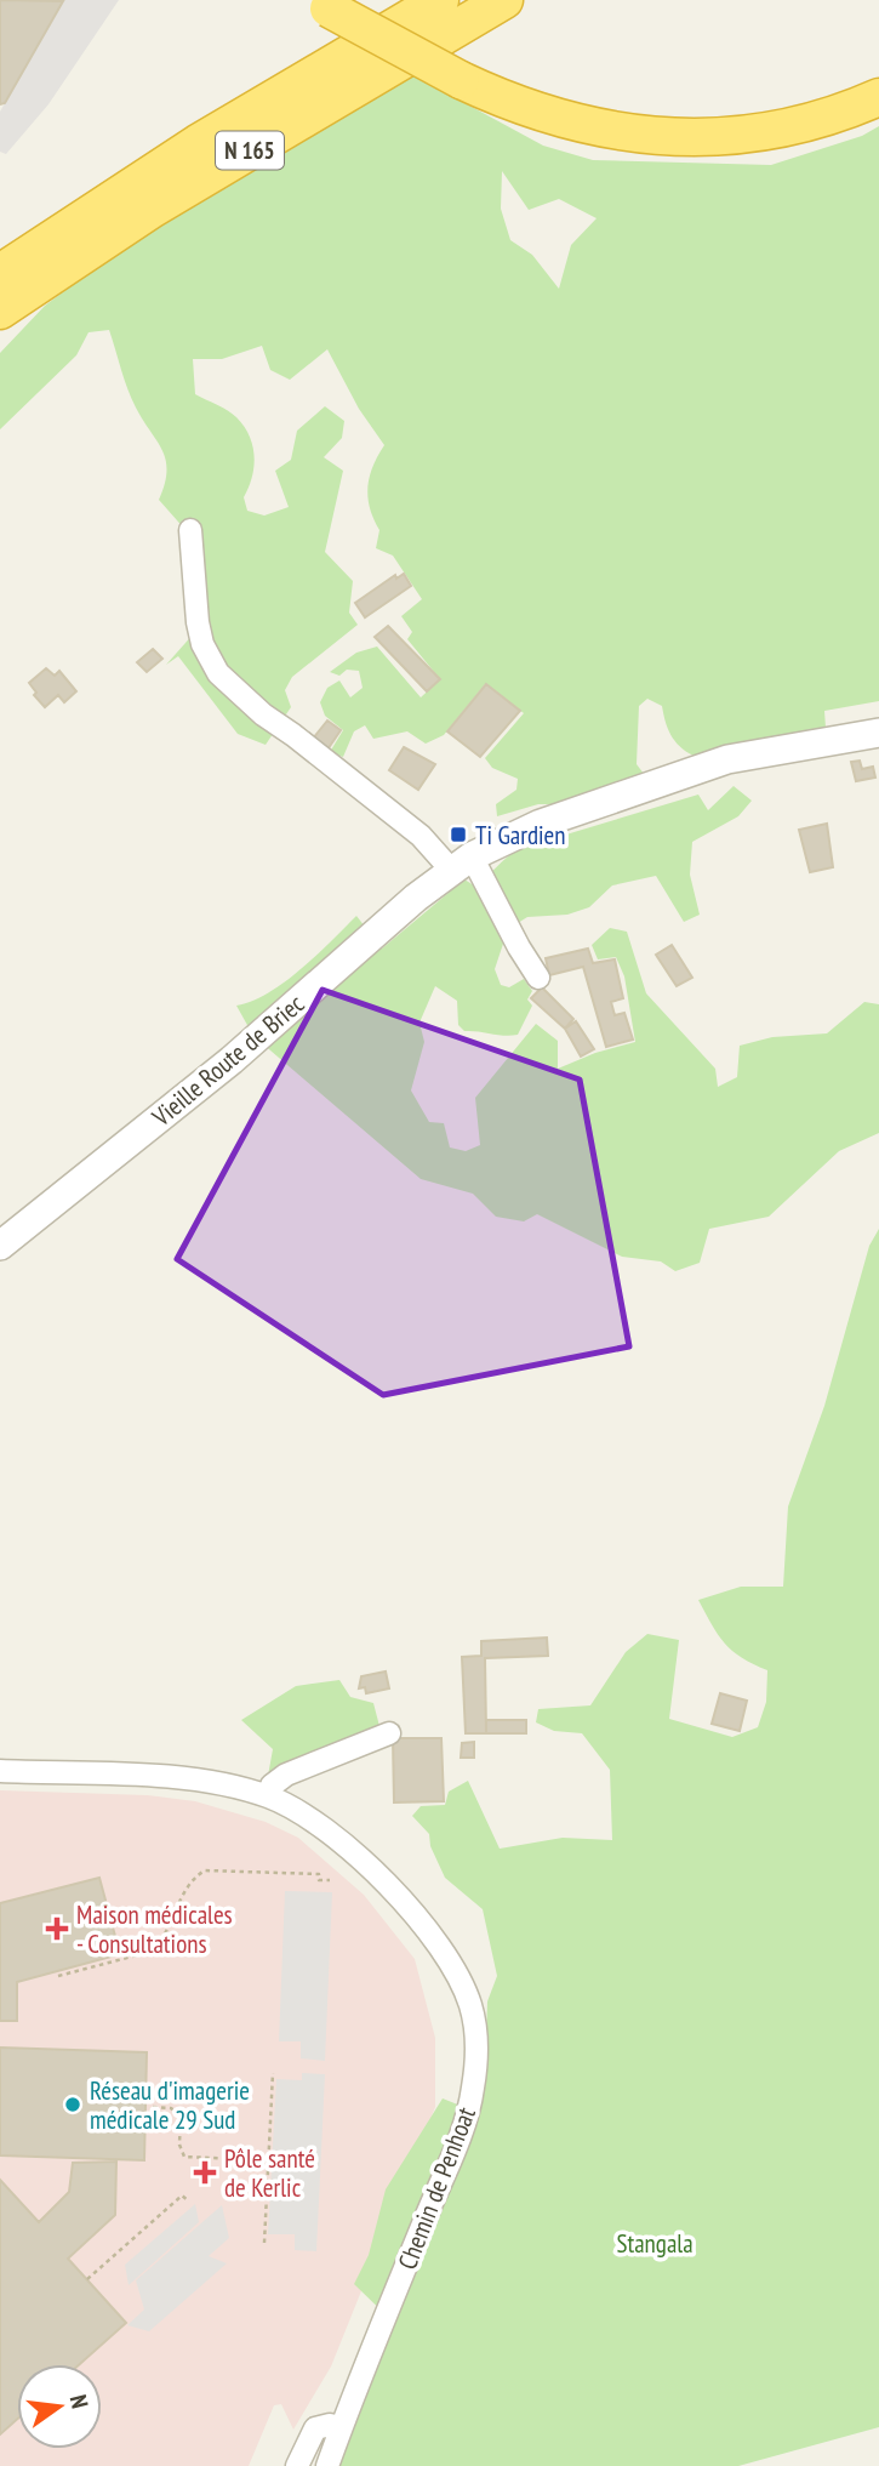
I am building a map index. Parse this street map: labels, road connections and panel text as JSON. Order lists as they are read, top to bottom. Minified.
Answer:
{"streets":{"highway":["N 165"],"street":["Vieille Route de Briec","Chemin de Penhoat"]},"parks":["Stangala"],"places":{"transit":["Ti Gardien"],"health":["Maison médicales - Consultations","Pôle santé de Kerlic"],"other":["Réseau d'imagerie médicale 29 Sud"]},"north":"right"}
